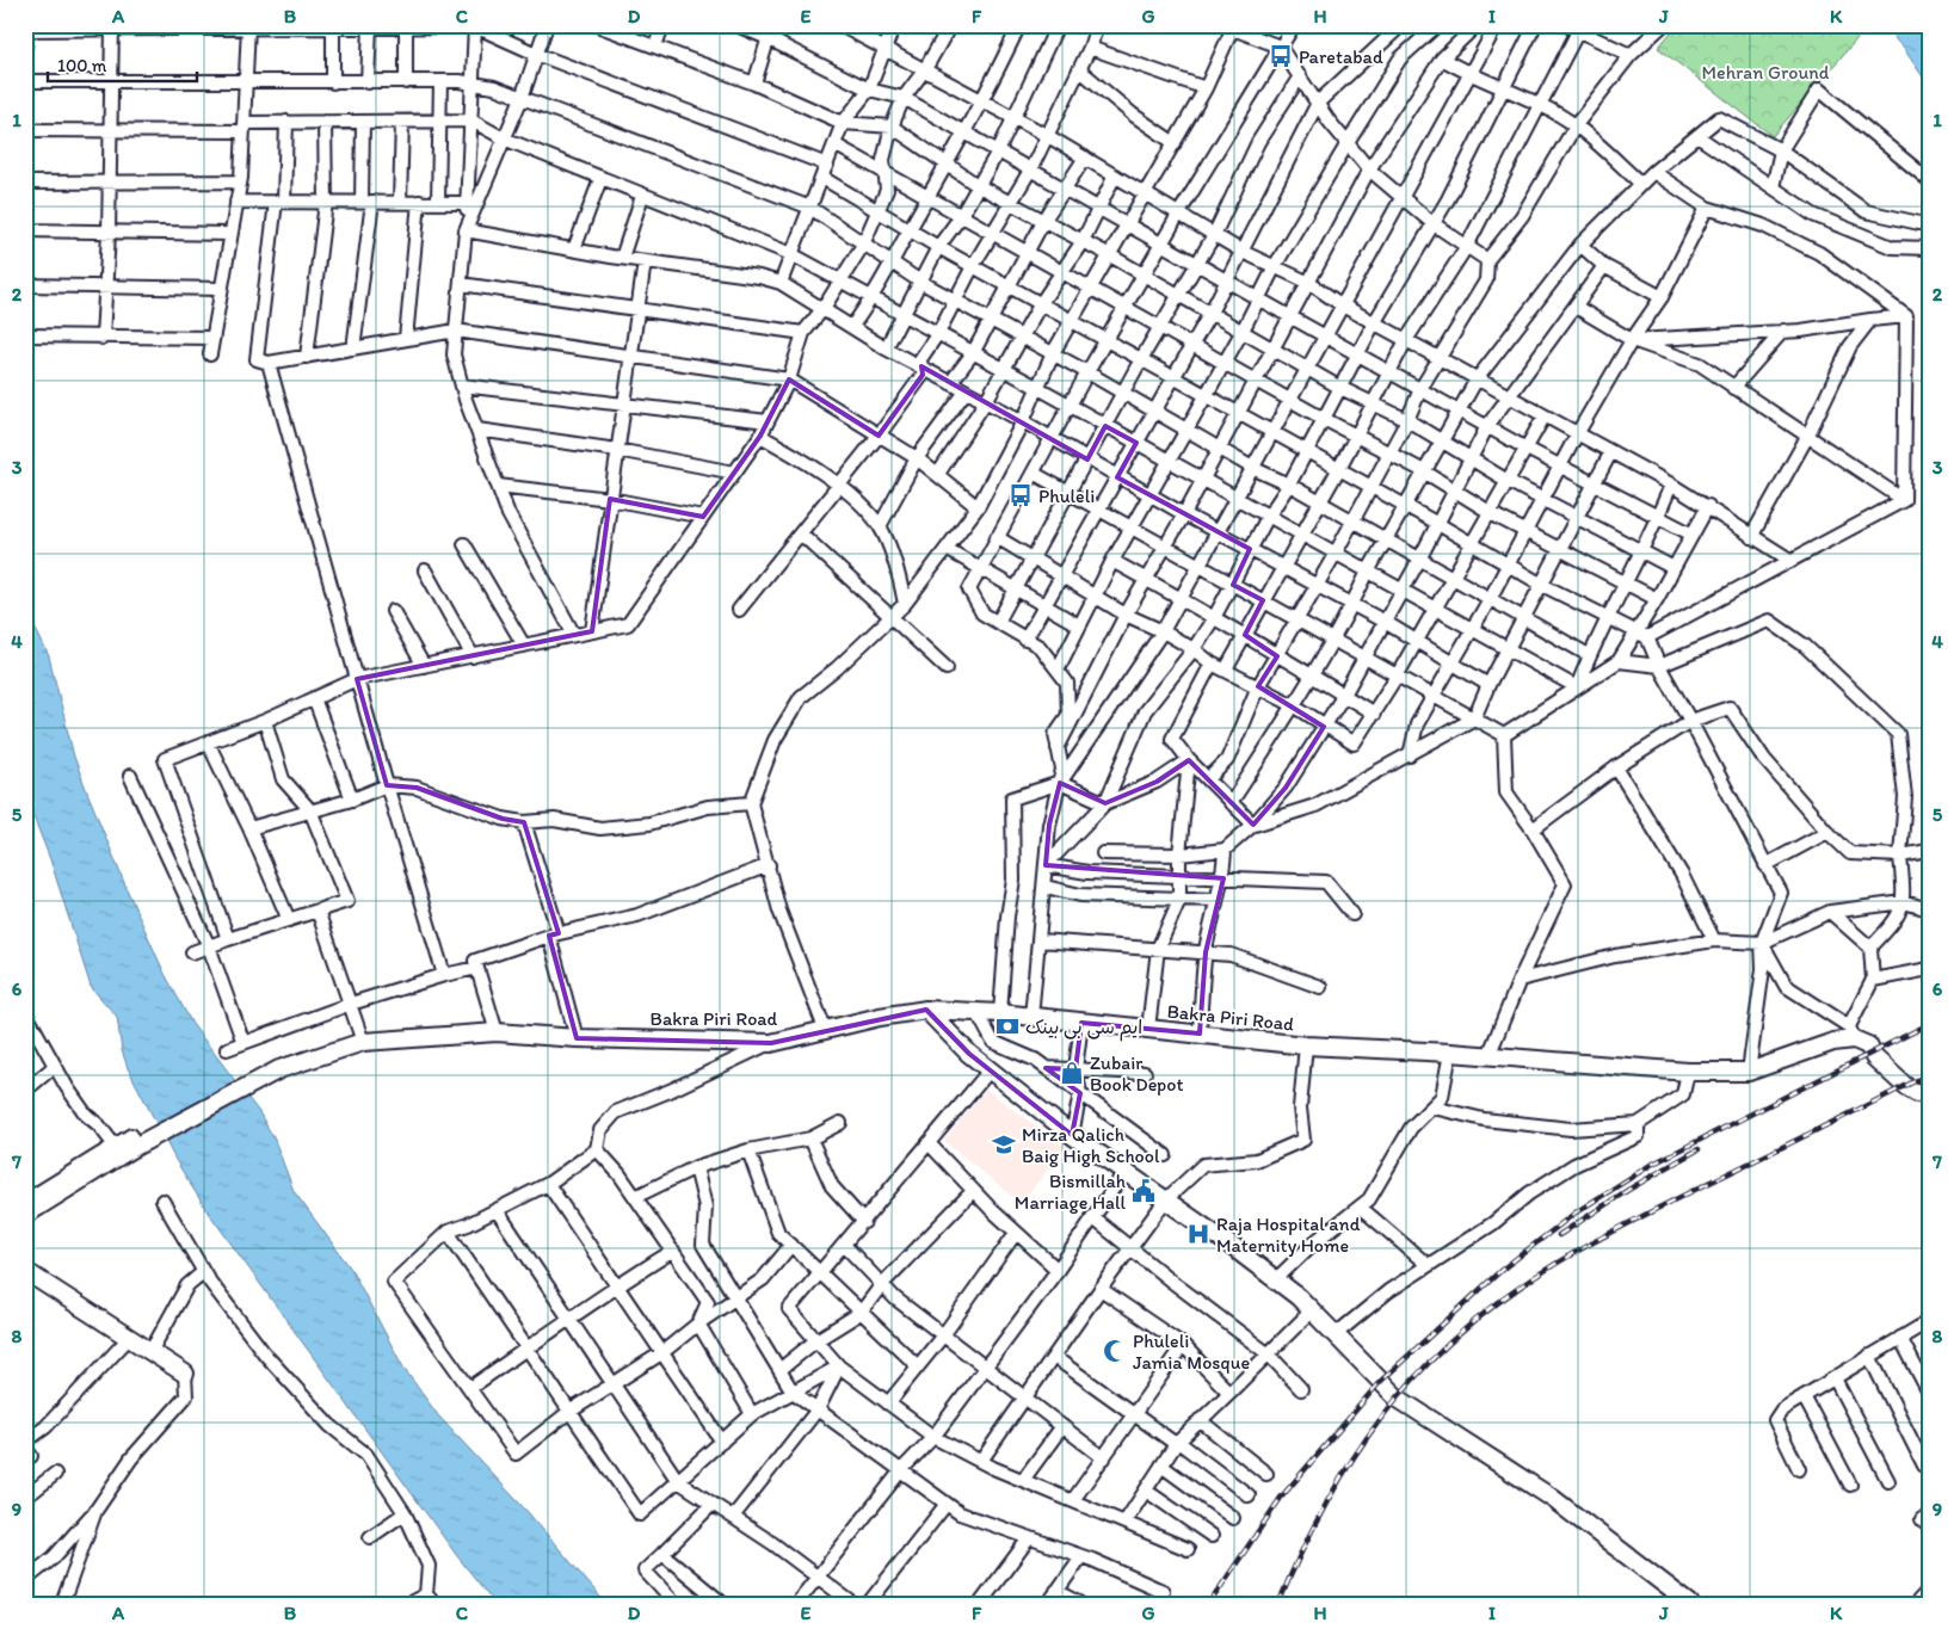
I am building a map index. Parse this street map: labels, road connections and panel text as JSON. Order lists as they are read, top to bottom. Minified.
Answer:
{"streets":{"street":["Bakra Piri Road"]},"parks":["Mehran Ground"],"places":{"bus stop":["Paretabad","Phuleli"],"bank":["ایم سی بی بینک"],"shop":["Zubair Book Depot"],"school or university":["Mirza Qalich Baig High School"],"public building":["Bismillah Marriage Hall"],"hospital":["Raja Hospital and Maternity Home"],"mosque":["Phuleli Jamia Mosque"]},"scale_bar":"100 m","grid":{"columns":["A","B","C","D","E","F","G","H","I","J","K"],"rows":["1","2","3","4","5","6","7","8","9"]}}
